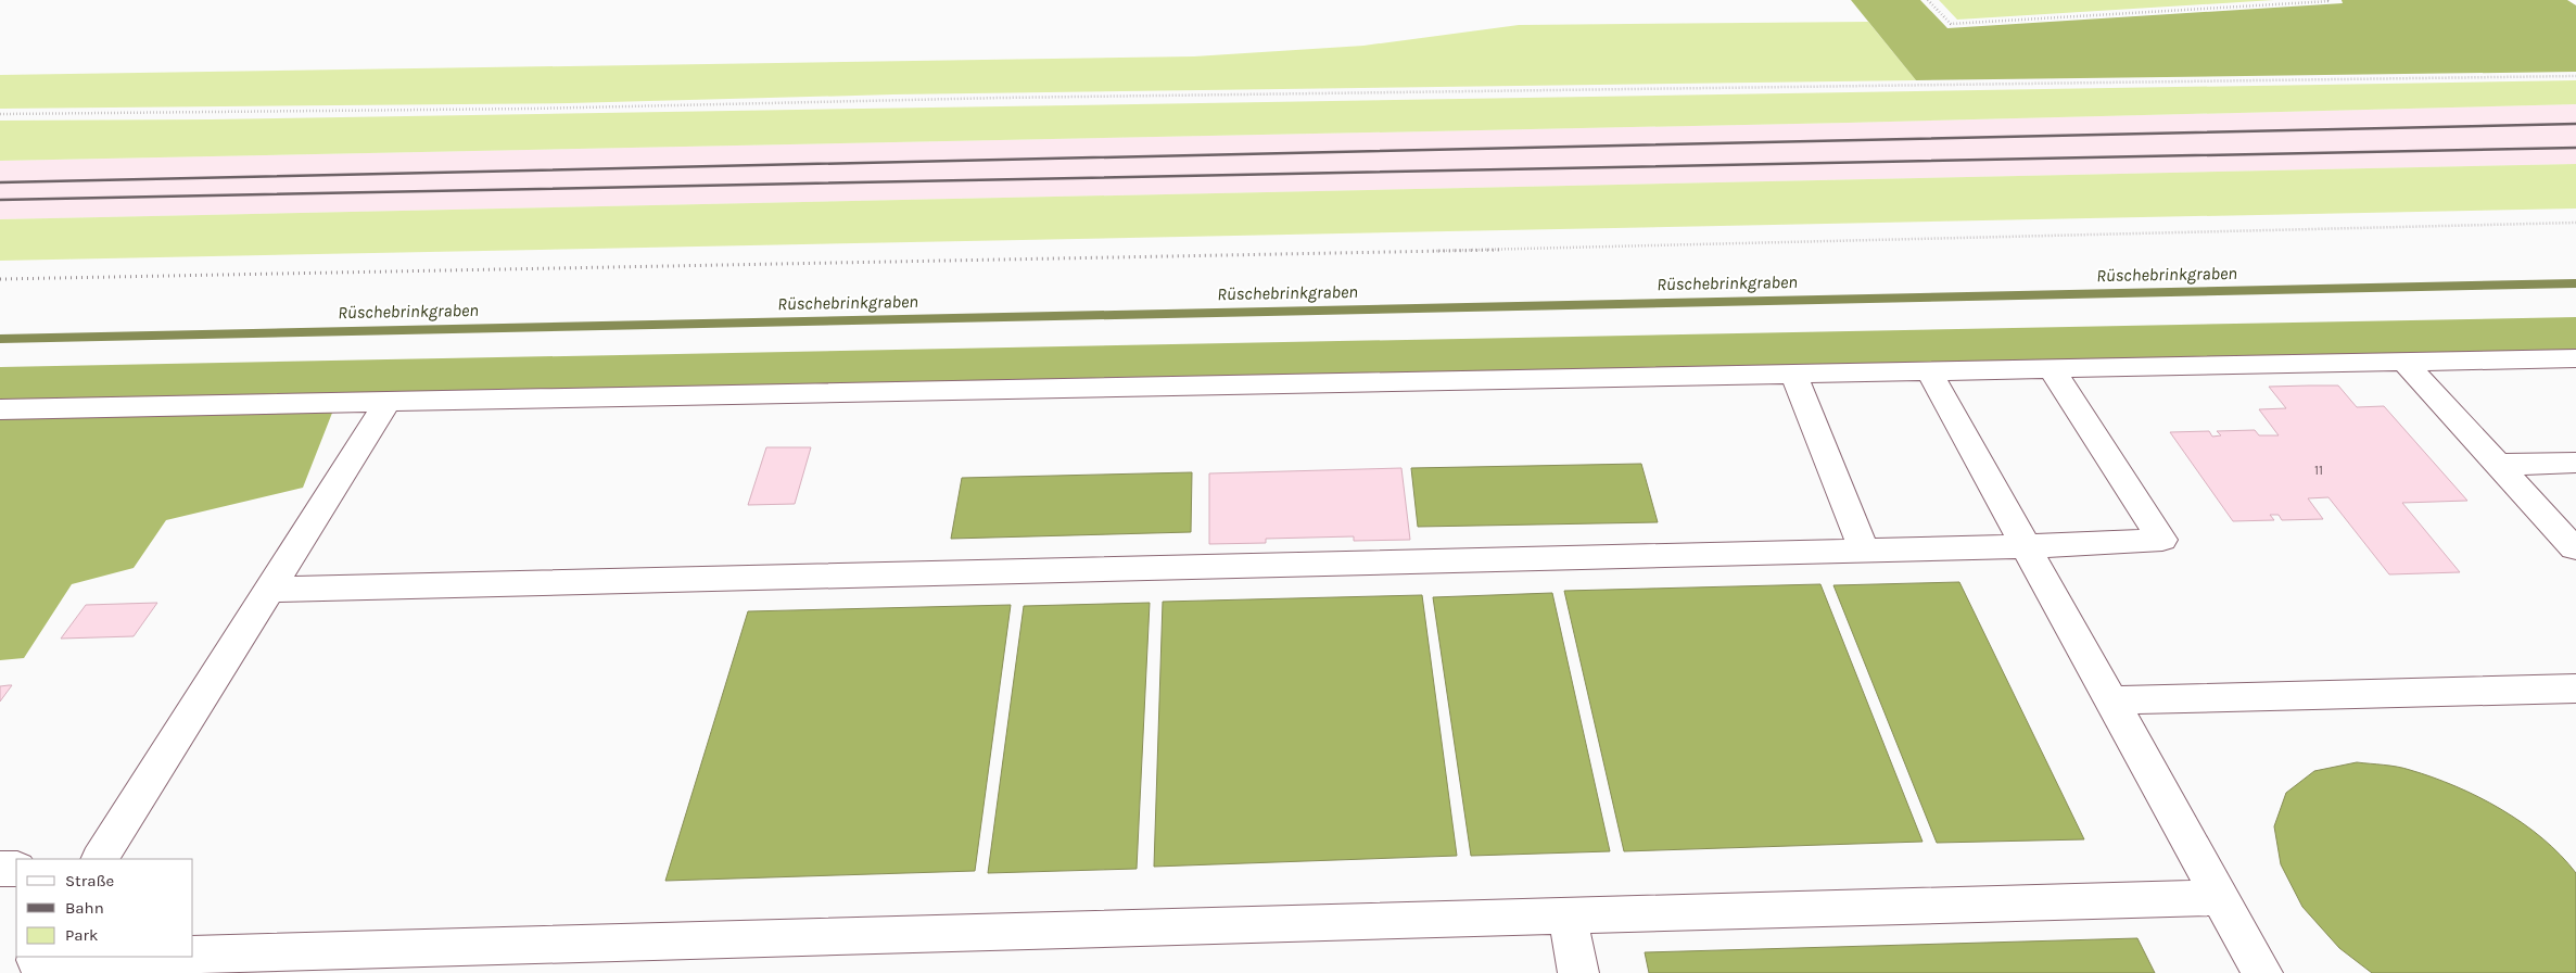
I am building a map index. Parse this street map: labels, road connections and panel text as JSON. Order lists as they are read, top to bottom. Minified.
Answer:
{"water":["Rüschebrinkgraben"],"house_numbers":["11"],"legend":["Straße","Bahn","Park"]}
